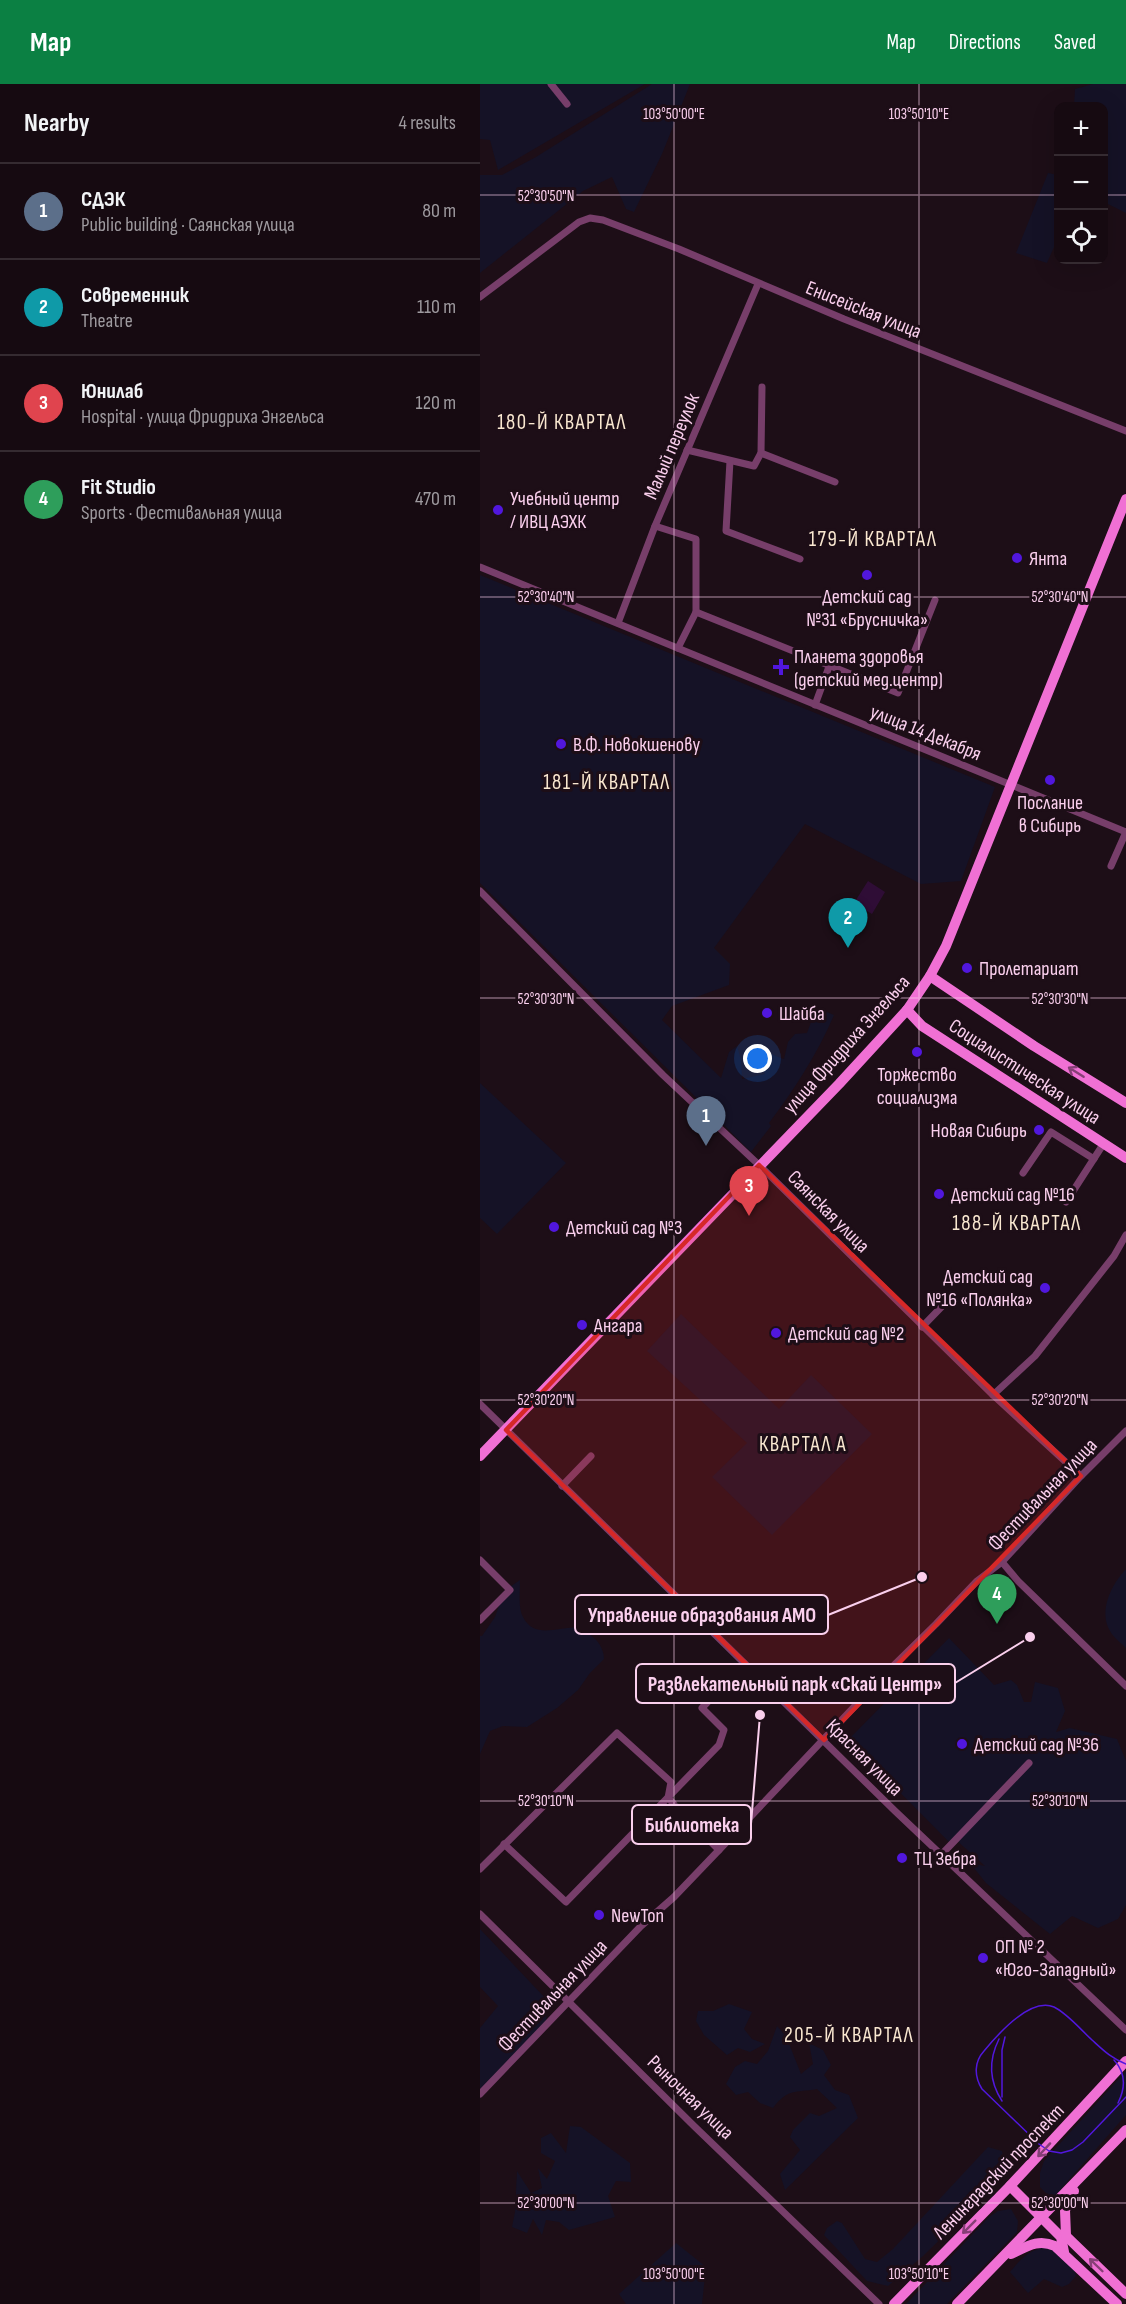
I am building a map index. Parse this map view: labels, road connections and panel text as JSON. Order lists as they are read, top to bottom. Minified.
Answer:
{"streets":{"street":["Енисейская улица","Малый переулок","улица 14 Декабря","улица Фридриха Энгельса","Социалистическая улица","Саянская улица","Фестивальная улица","Красная улица","Рыночная улица","Ленинградский проспект"]},"crossings":[["Енисейская улица","Малый переулок"],["Малый переулок","улица 14 Декабря"],["улица 14 Декабря","улица Фридриха Энгельса"],["улица Фридриха Энгельса","Социалистическая улица"],["улица Фридриха Энгельса","Саянская улица"],["улица Фридриха Энгельса","Красная улица"],["Саянская улица","Фестивальная улица"],["Фестивальная улица","Красная улица"],["Фестивальная улица","Рыночная улица"]],"districts":["180-Й КВАРТАЛ","179-Й КВАРТАЛ","181-Й КВАРТАЛ","188-Й КВАРТАЛ","КВАРТАЛ А","205-Й КВАРТАЛ"],"places":{"other":["Учебный центр / ИВЦ АЭХК","Янта","Детский сад №31 «Брусничка»","В.Ф. Новокшенову","Послание в Сибирь","Пролетариат","Шайба","Торжество социализма","Новая Сибирь","Детский сад №16","Детский сад №3","Детский сад №16 «Полянка»","Ангара","Детский сад №2","Управление образования АМО","Развлекательный парк «Скай Центр»","Библиотека","Детский сад №36","ТЦ Зебра","NewTon","ОП № 2 «Юго-Западный»"],"health":["Планета здоровья (детский мед.центр)"]},"page":{"header":"Map","nav":["Map","Directions","Saved"],"heading":["Nearby","4 results"],"map_buttons":["+","−"],"list":[{"mark":"1","name":"СДЭК","note":"Public building · Саянская улица","value":"80 m"},{"mark":"2","name":"Современник","note":"Theatre","value":"110 m"},{"mark":"3","name":"Юнилаб","note":"Hospital · улица Фридриха Энгельса","value":"120 m"},{"mark":"4","name":"Fit Studio","note":"Sports · Фестивальная улица","value":"470 m"}],"pins":["2","1","3","4"]},"coordinates":["103°50'00\"E","103°50'10\"E","52°30'50\"N","52°30'40\"N","52°30'30\"N","52°30'20\"N","52°30'10\"N","52°30'00\"N"]}
